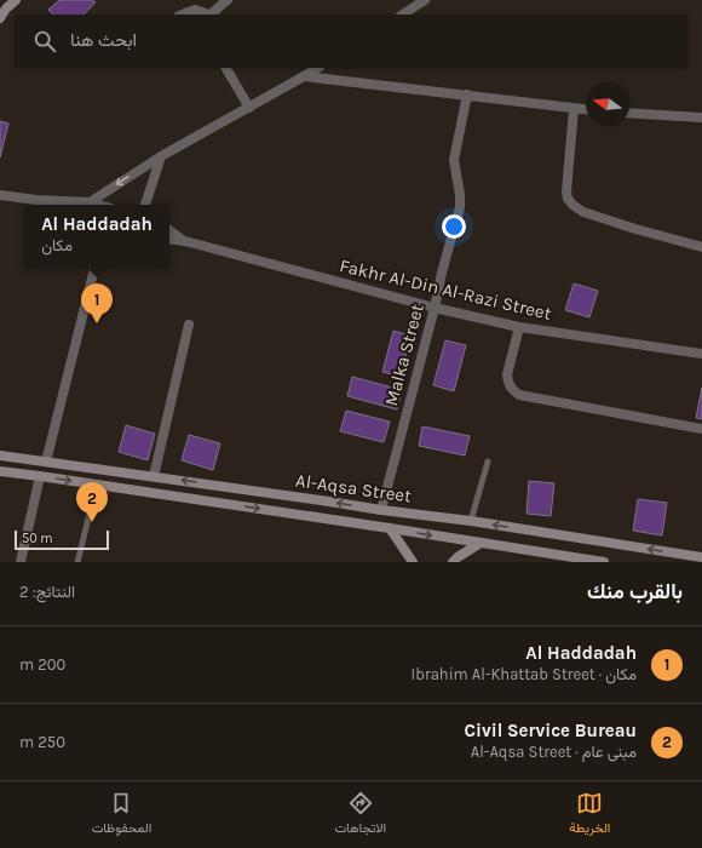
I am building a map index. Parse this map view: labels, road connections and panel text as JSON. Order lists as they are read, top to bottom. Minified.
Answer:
{"streets":{"main road":["Al-Aqsa Street"],"street":["Fakhr Al-Din Al-Razi Street","Malka Street"]},"crossings":[["Fakhr Al-Din Al-Razi Street","Malka Street"],["Malka Street","Al-Aqsa Street"]],"scale_bar":"50 m","north":"left","page":{"search":"ابحث هنا","popup":["Al Haddadah","مكان"],"pins":["1","2"],"scale":"50 m","heading":["بالقرب منك","النتائج: 2"],"list":[{"mark":"1","name":"Al Haddadah","note":"مكان · Ibrahim Al-Khattab Street","value":"200 m"},{"mark":"2","name":"Civil Service Bureau","note":"مبنى عام · Al-Aqsa Street","value":"250 m"}],"nav":["الخريطة","الاتجاهات","المحفوظات"]}}
